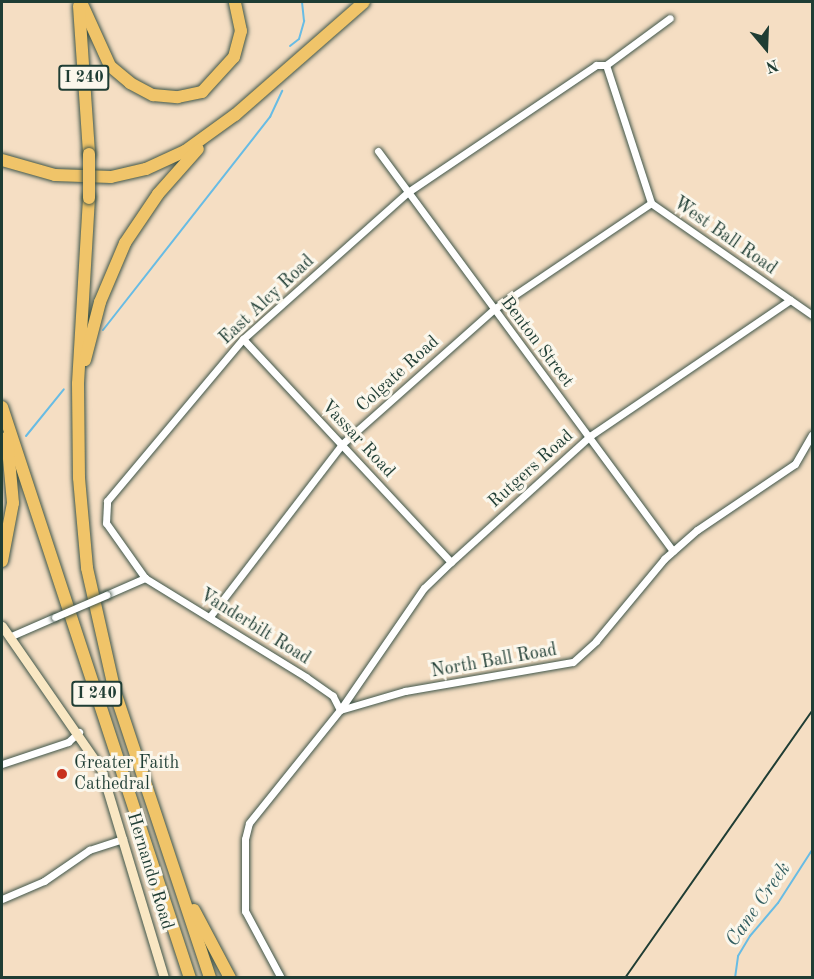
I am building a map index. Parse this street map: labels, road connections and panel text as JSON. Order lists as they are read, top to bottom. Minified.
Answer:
{"streets":{"highway":["I 240"],"main road":["Hernando Road"],"street":["West Ball Road","East Alcy Road","Benton Street","Colgate Road","Vassar Road","Rutgers Road","Vanderbilt Road","North Ball Road"]},"crossings":[["West Ball Road","East Alcy Road"],["West Ball Road","Colgate Road"],["West Ball Road","Rutgers Road"],["East Alcy Road","Benton Street"],["East Alcy Road","Vassar Road"],["East Alcy Road","Vanderbilt Road"],["Benton Street","Colgate Road"],["Benton Street","Rutgers Road"],["Benton Street","North Ball Road"],["Colgate Road","Vassar Road"],["Colgate Road","Vanderbilt Road"],["Vassar Road","Rutgers Road"],["Rutgers Road","Vanderbilt Road"],["Rutgers Road","North Ball Road"],["Vanderbilt Road","North Ball Road"]],"water":["Cane Creek"],"places":["Greater Faith Cathedral"],"north":"bottom"}
